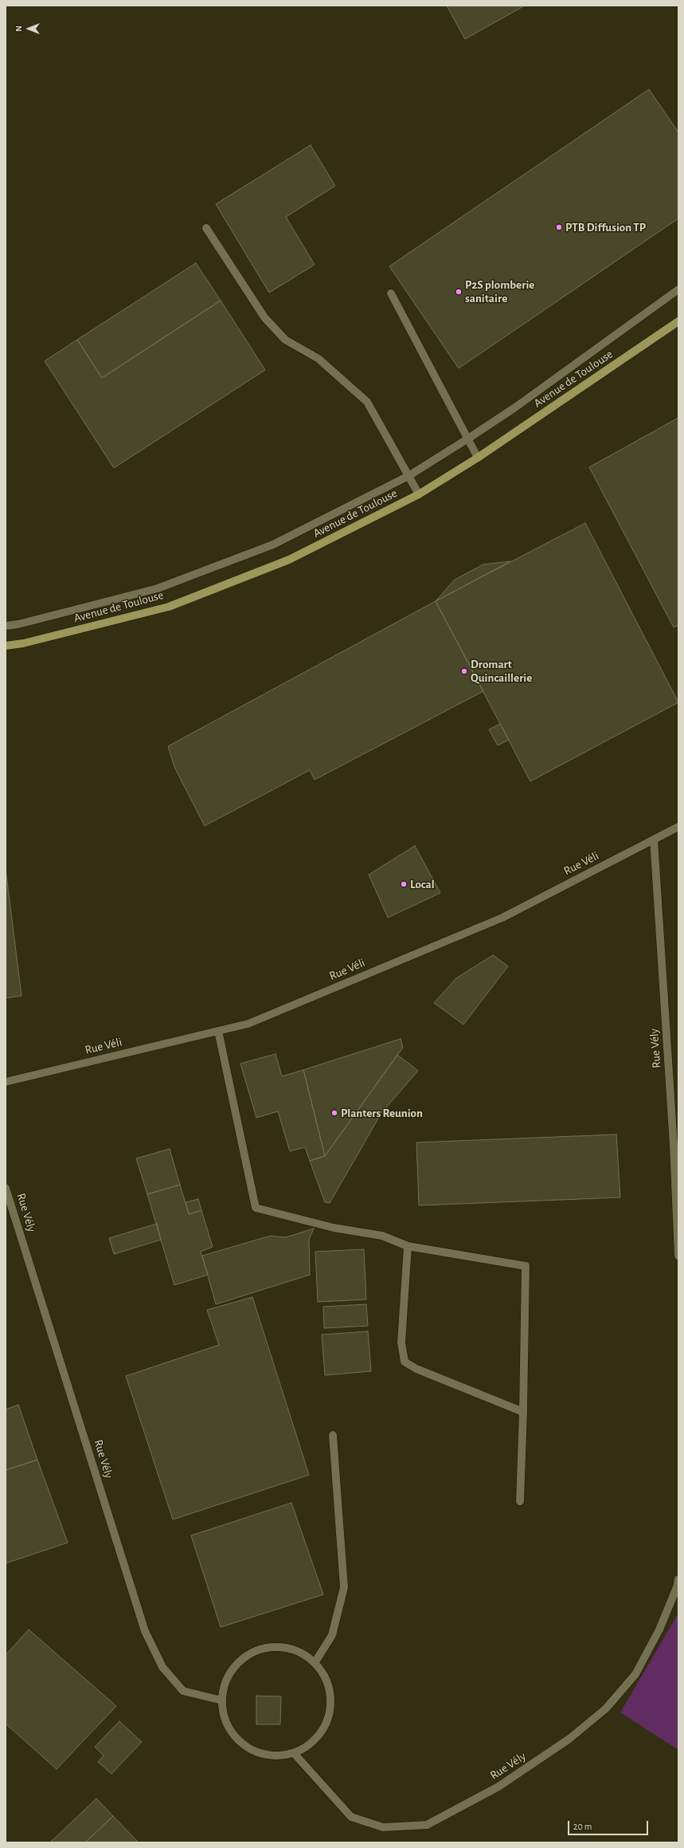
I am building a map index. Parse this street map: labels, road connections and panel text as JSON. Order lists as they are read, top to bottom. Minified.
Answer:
{"streets":{"main road":["Avenue de Toulouse"],"street":["Rue Véli","Rue Vély"]},"crossings":[["Rue Véli","Rue Vély"]],"places":["PTB Diffusion TP","P2S plomberie sanitaire","Dromart Quincaillerie","Local","Planters Reunion"],"scale_bar":"20 m","north":"left"}
